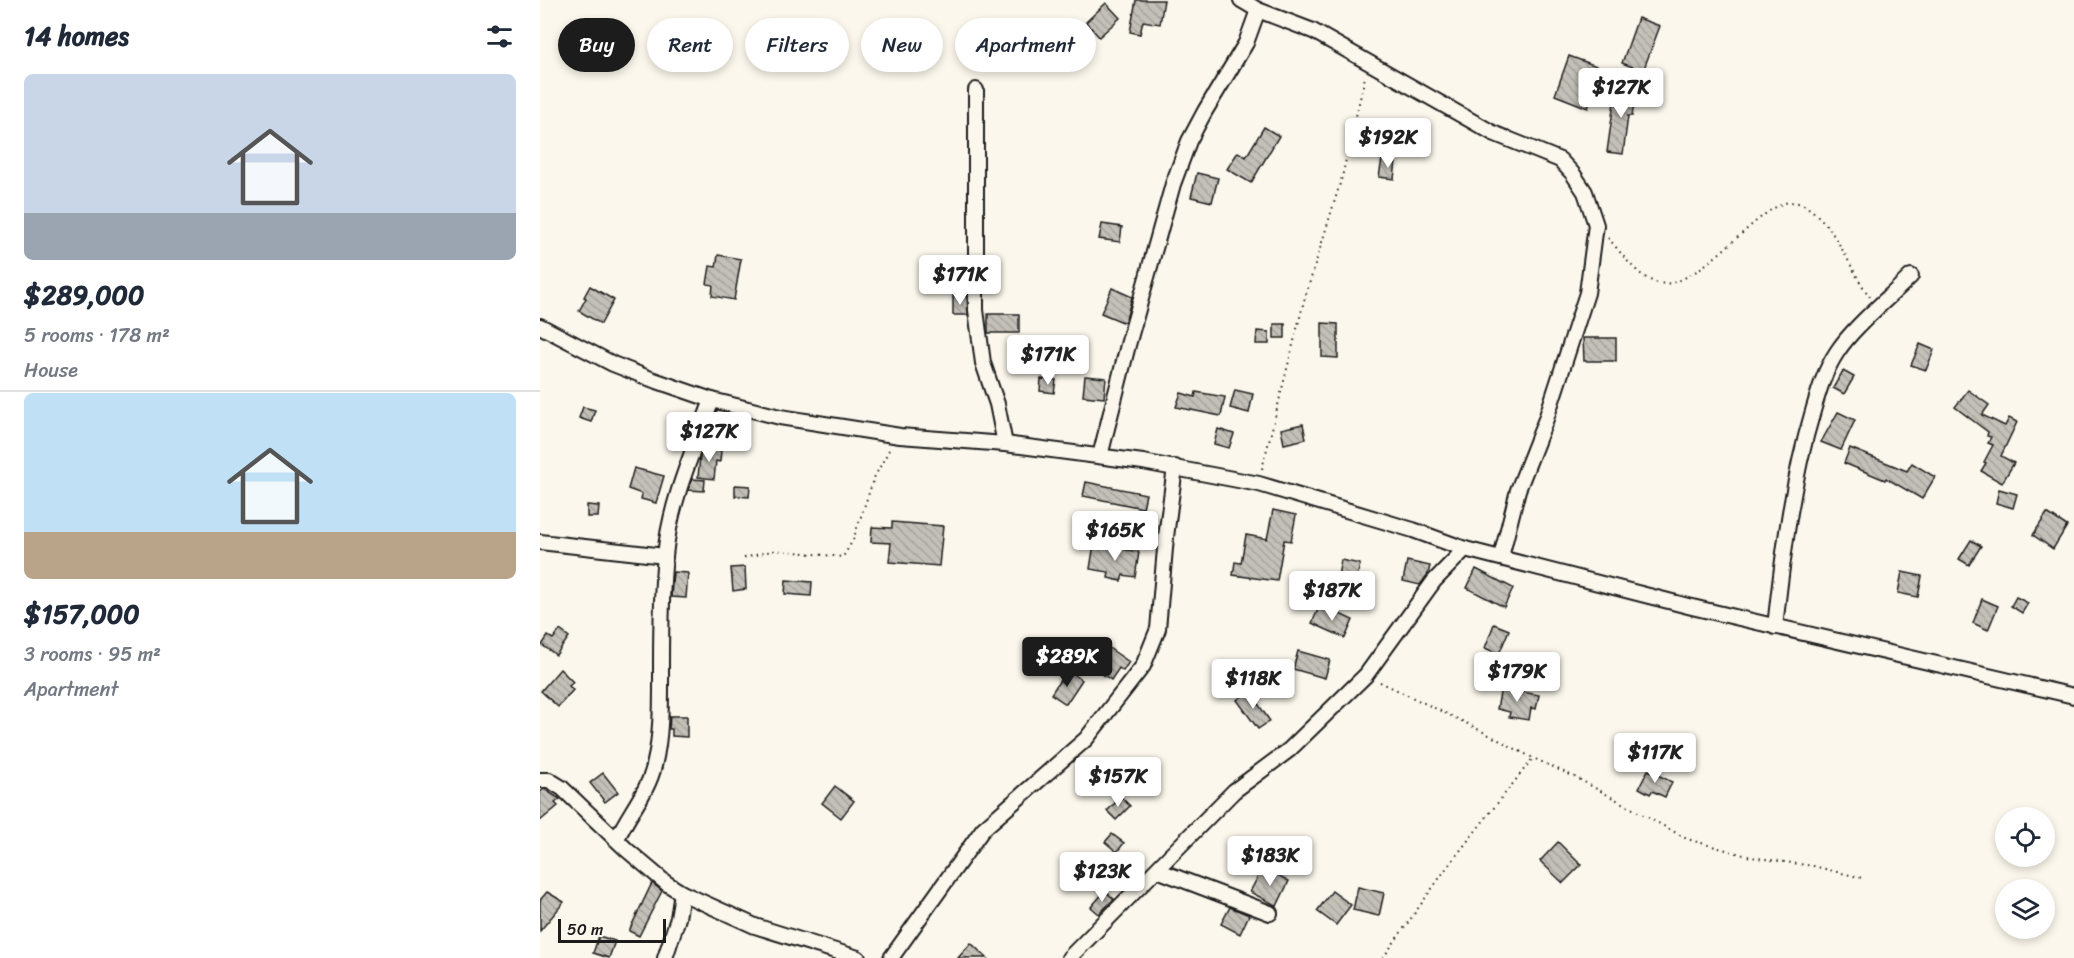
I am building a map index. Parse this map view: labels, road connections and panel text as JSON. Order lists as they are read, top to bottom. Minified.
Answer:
{"scale_bar":"50 m","page":{"heading":"14 homes","chip":["Buy","Rent","Filters","New","Apartment"],"price":["$127K","$192K","$171K","$171K","$127K","$165K","$187K","$289K","$179K","$118K","$117K","$157K","$183K","$123K"],"list":[{"name":"$289,000","note":"5 rooms · 178 m² · House"},{"name":"$157,000","note":"3 rooms · 95 m² · Apartment"}],"scale":"50 m"}}
